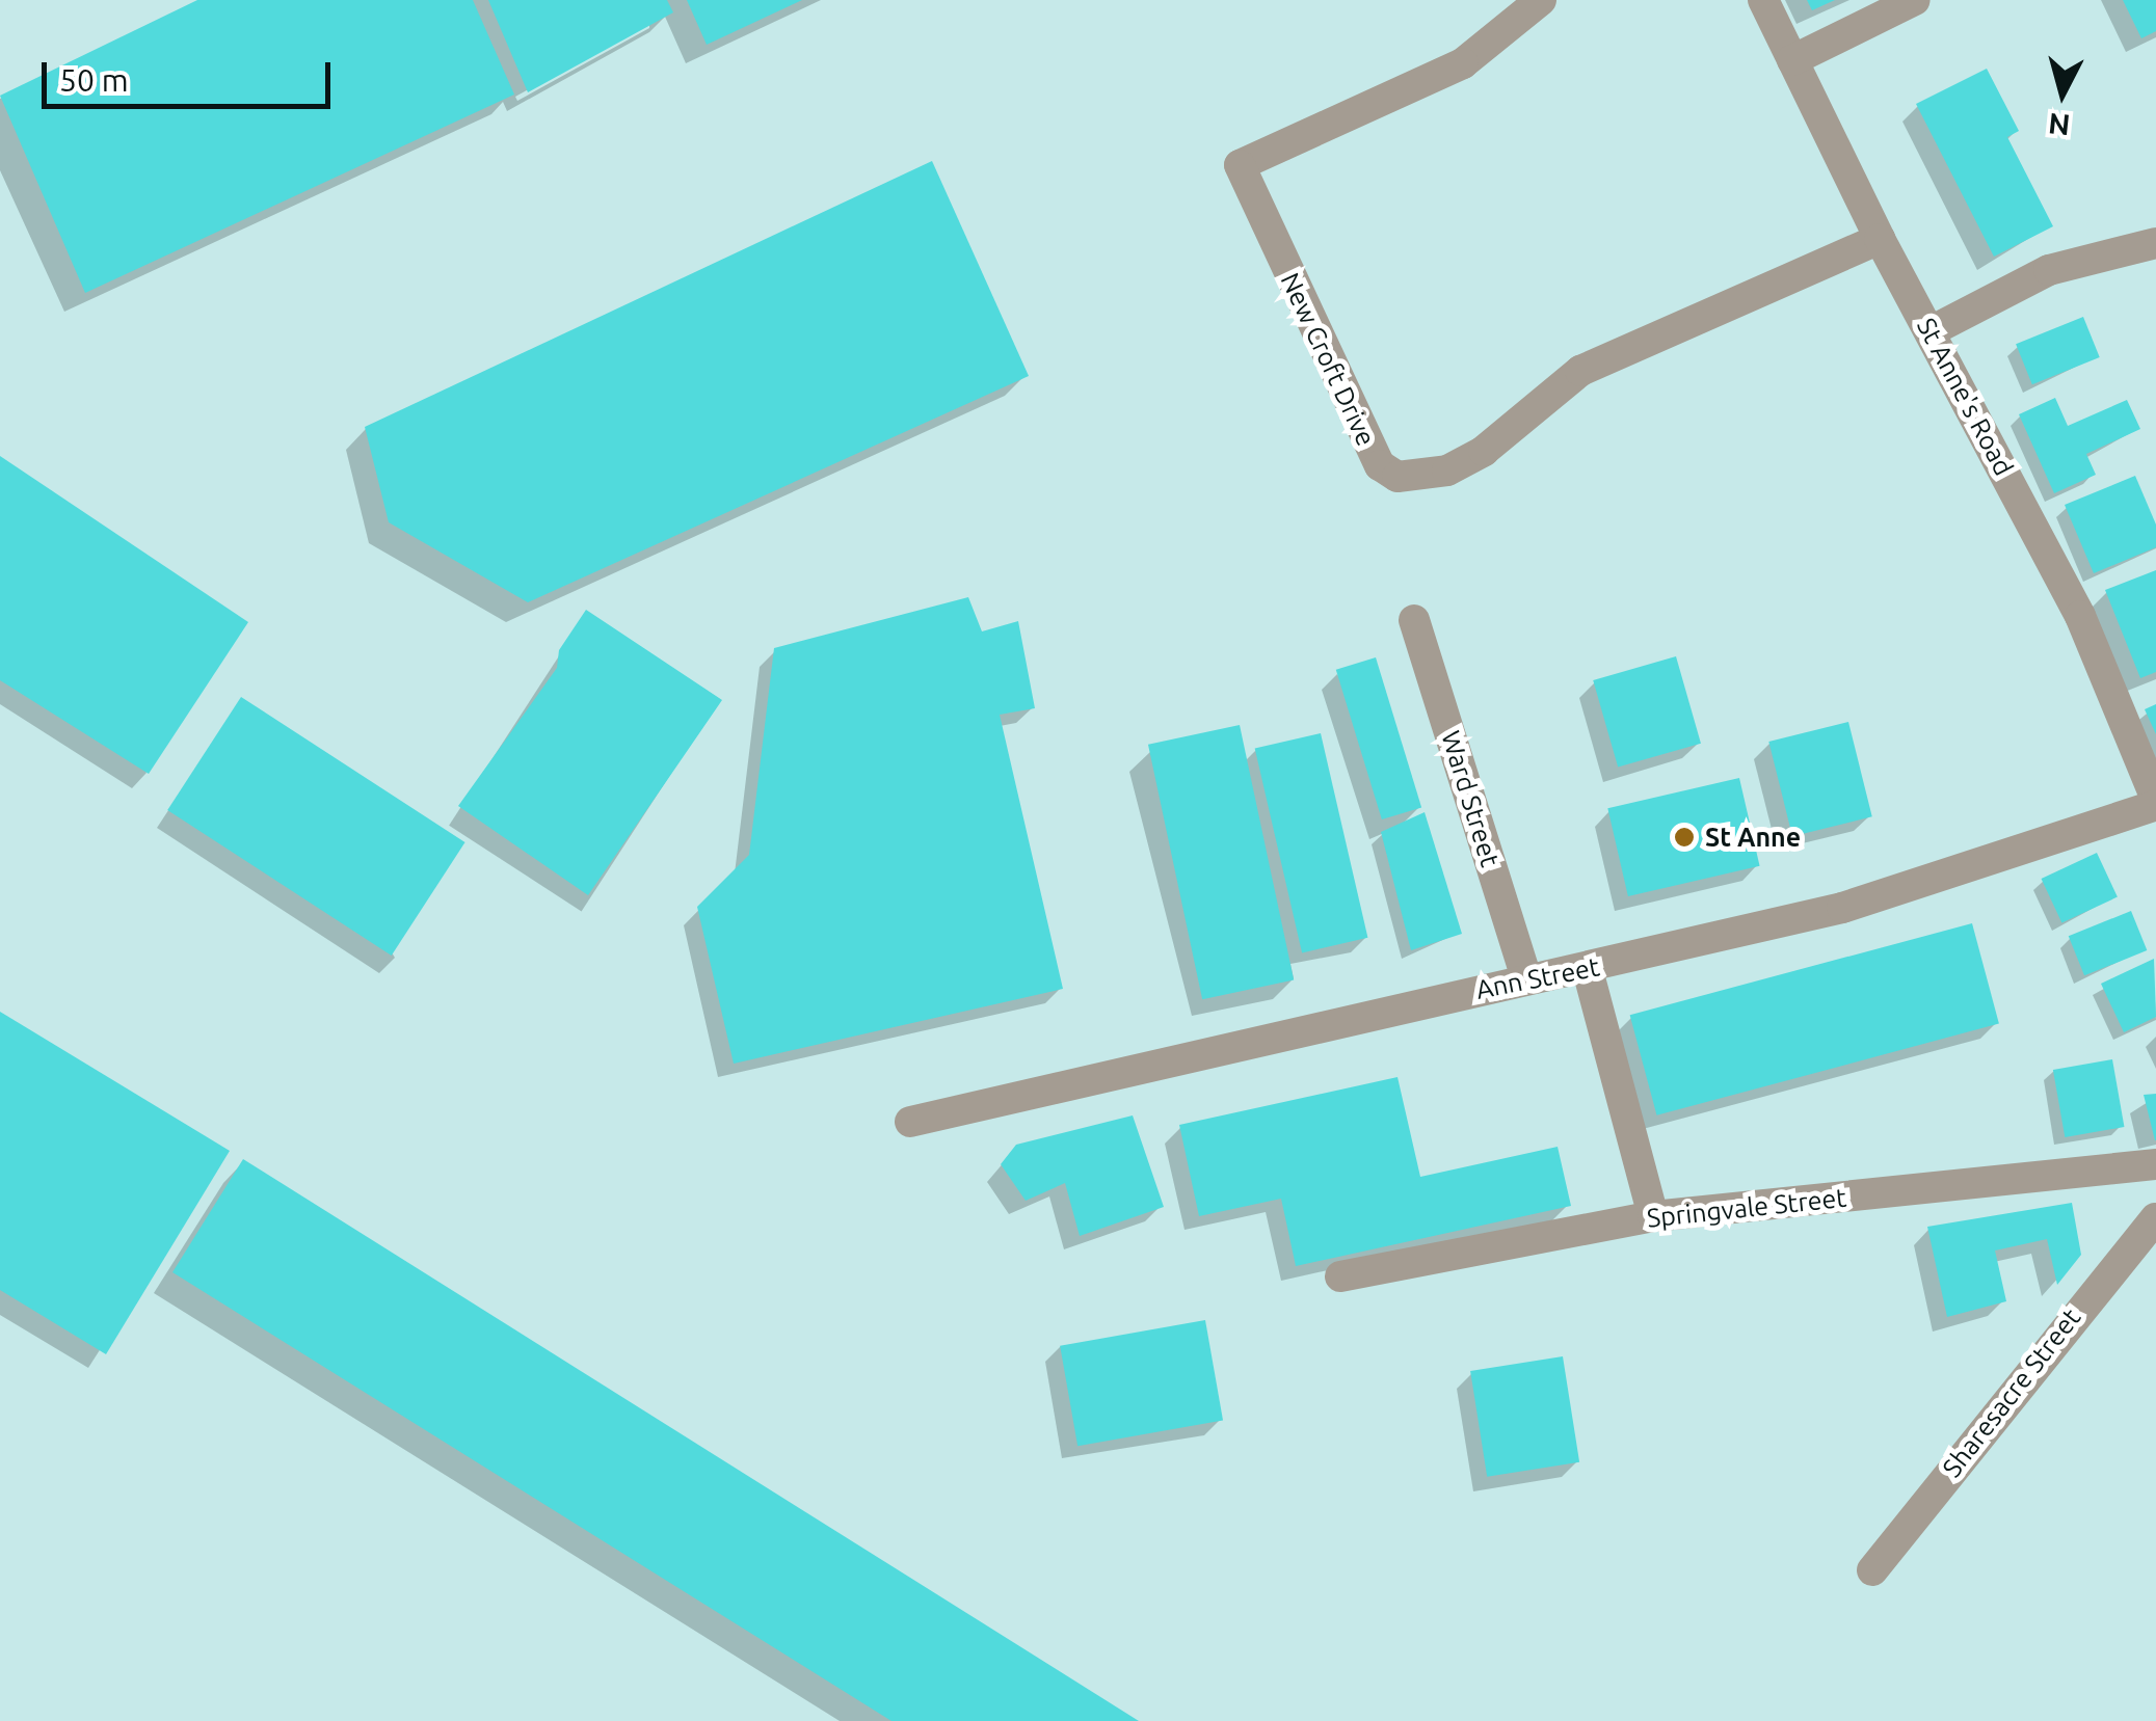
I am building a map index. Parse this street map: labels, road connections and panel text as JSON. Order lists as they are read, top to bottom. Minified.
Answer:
{"streets":{"street":["New Croft Drive","St Anne's Road","Ward Street","Ann Street","Springvale Street","Sharesacre Street"]},"crossings":[["New Croft Drive","St Anne's Road"],["St Anne's Road","Ann Street"],["Ward Street","Ann Street"]],"places":["St Anne"],"scale_bar":"50 m","north":"bottom"}
